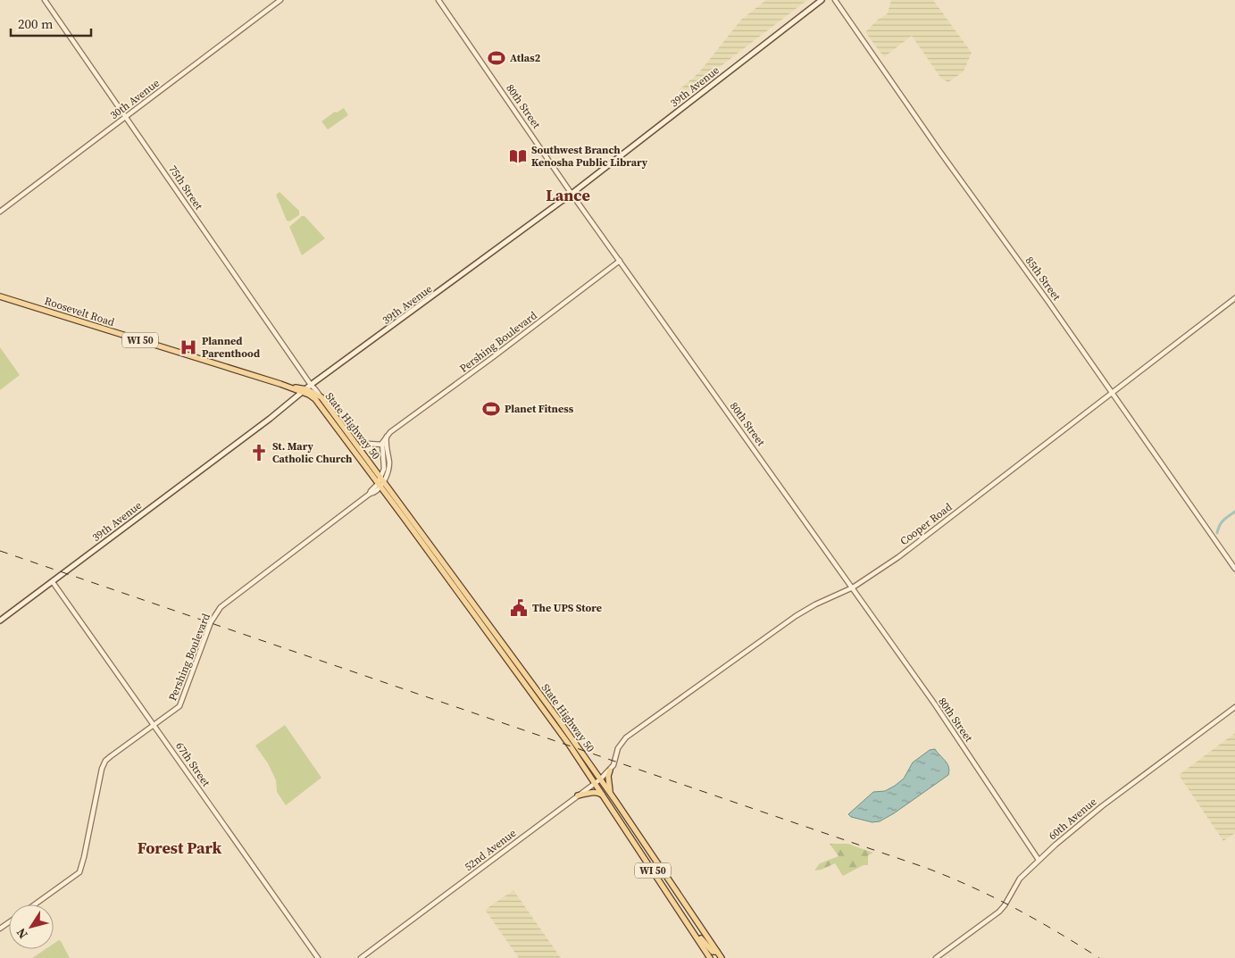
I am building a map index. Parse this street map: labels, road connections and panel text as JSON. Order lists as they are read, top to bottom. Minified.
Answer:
{"streets":{"main road":["39th Avenue","Roosevelt Road","WI 50","State Highway 50"],"street":["30th Avenue","80th Street","75th Street","85th Street","Pershing Boulevard","Cooper Road","67th Street","60th Avenue","52nd Avenue"]},"crossings":[["39th Avenue","80th Street"],["39th Avenue","75th Street"],["39th Avenue","State Highway 50"],["39th Avenue","67th Street"],["30th Avenue","75th Street"],["80th Street","Pershing Boulevard"],["80th Street","Cooper Road"],["80th Street","60th Avenue"],["75th Street","State Highway 50"],["85th Street","Cooper Road"],["Roosevelt Road","State Highway 50"],["Pershing Boulevard","State Highway 50"],["Pershing Boulevard","67th Street"],["State Highway 50","52nd Avenue"],["Cooper Road","52nd Avenue"]],"districts":["Lance","Forest Park"],"places":{"sports":["Atlas2","Planet Fitness"],"library":["Southwest Branch Kenosha Public Library"],"hospital":["Planned Parenthood"],"church":["St. Mary Catholic Church"],"public building":["The UPS Store"]},"scale_bar":"200 m","north":"bottom left"}
